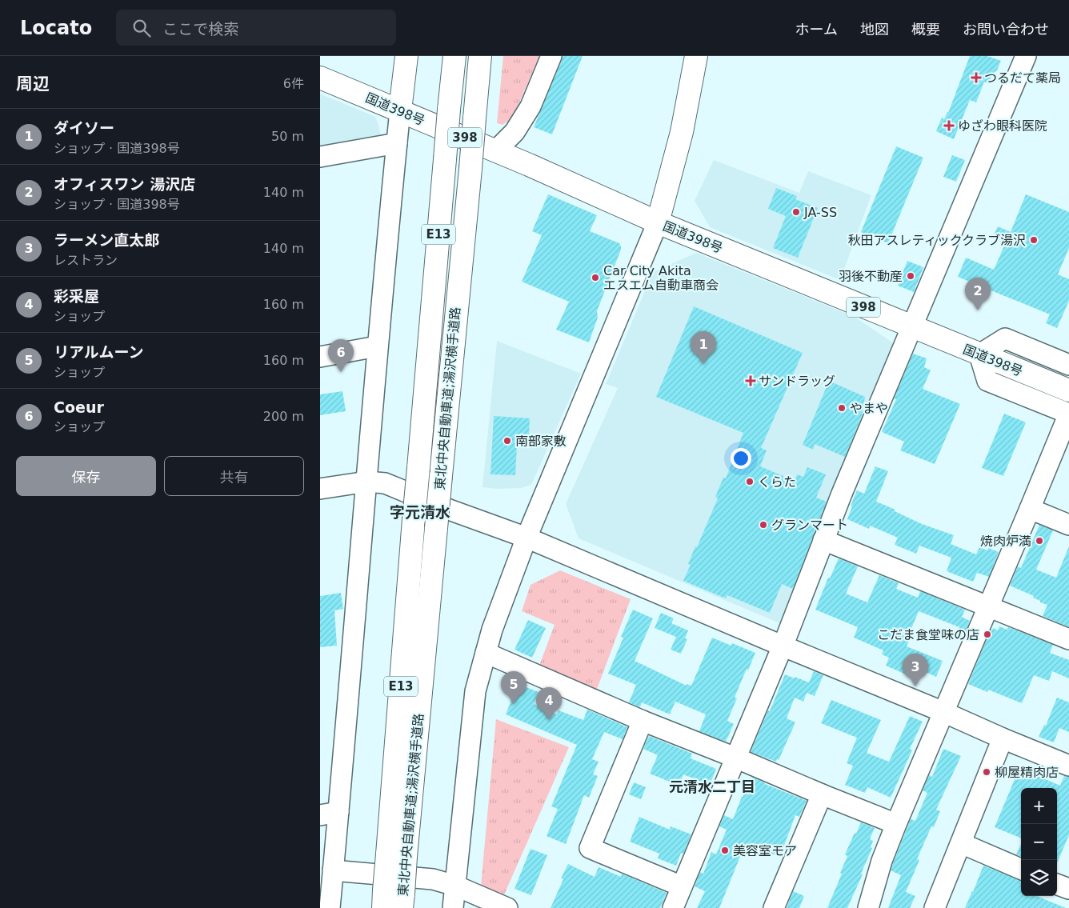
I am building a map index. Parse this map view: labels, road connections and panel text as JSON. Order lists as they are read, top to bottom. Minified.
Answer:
{"streets":{"main road":["国道398号","398","E13","東北中央自動車道;湯沢横手道路"]},"districts":["字元清水","元清水二丁目"],"places":{"health":["つるだて薬局","ゆざわ眼科医院","サンドラッグ"],"other":["JA-SS","秋田アスレティッククラブ湯沢","羽後不動産","Car City Akita エスエム自動車商会","やまや","南部家敷","くらた","グランマート","焼肉炉満","こだま食堂味の店","柳屋精肉店","美容室モア"]},"page":{"header":"Locato","search":"ここで検索","nav":["ホーム","地図","概要","お問い合わせ"],"heading":["周辺","6件"],"list":[{"mark":"1","name":"ダイソー","note":"ショップ · 国道398号","value":"50 m"},{"mark":"2","name":"オフィスワン 湯沢店","note":"ショップ · 国道398号","value":"140 m"},{"mark":"3","name":"ラーメン直太郎","note":"レストラン","value":"140 m"},{"mark":"4","name":"彩采屋","note":"ショップ","value":"160 m"},{"mark":"5","name":"リアルムーン","note":"ショップ","value":"160 m"},{"mark":"6","name":"Coeur","note":"ショップ","value":"200 m"}],"pins":["2","1","6","3","5","4"],"buttons":["保存","共有"],"map_buttons":["+","−"]}}
